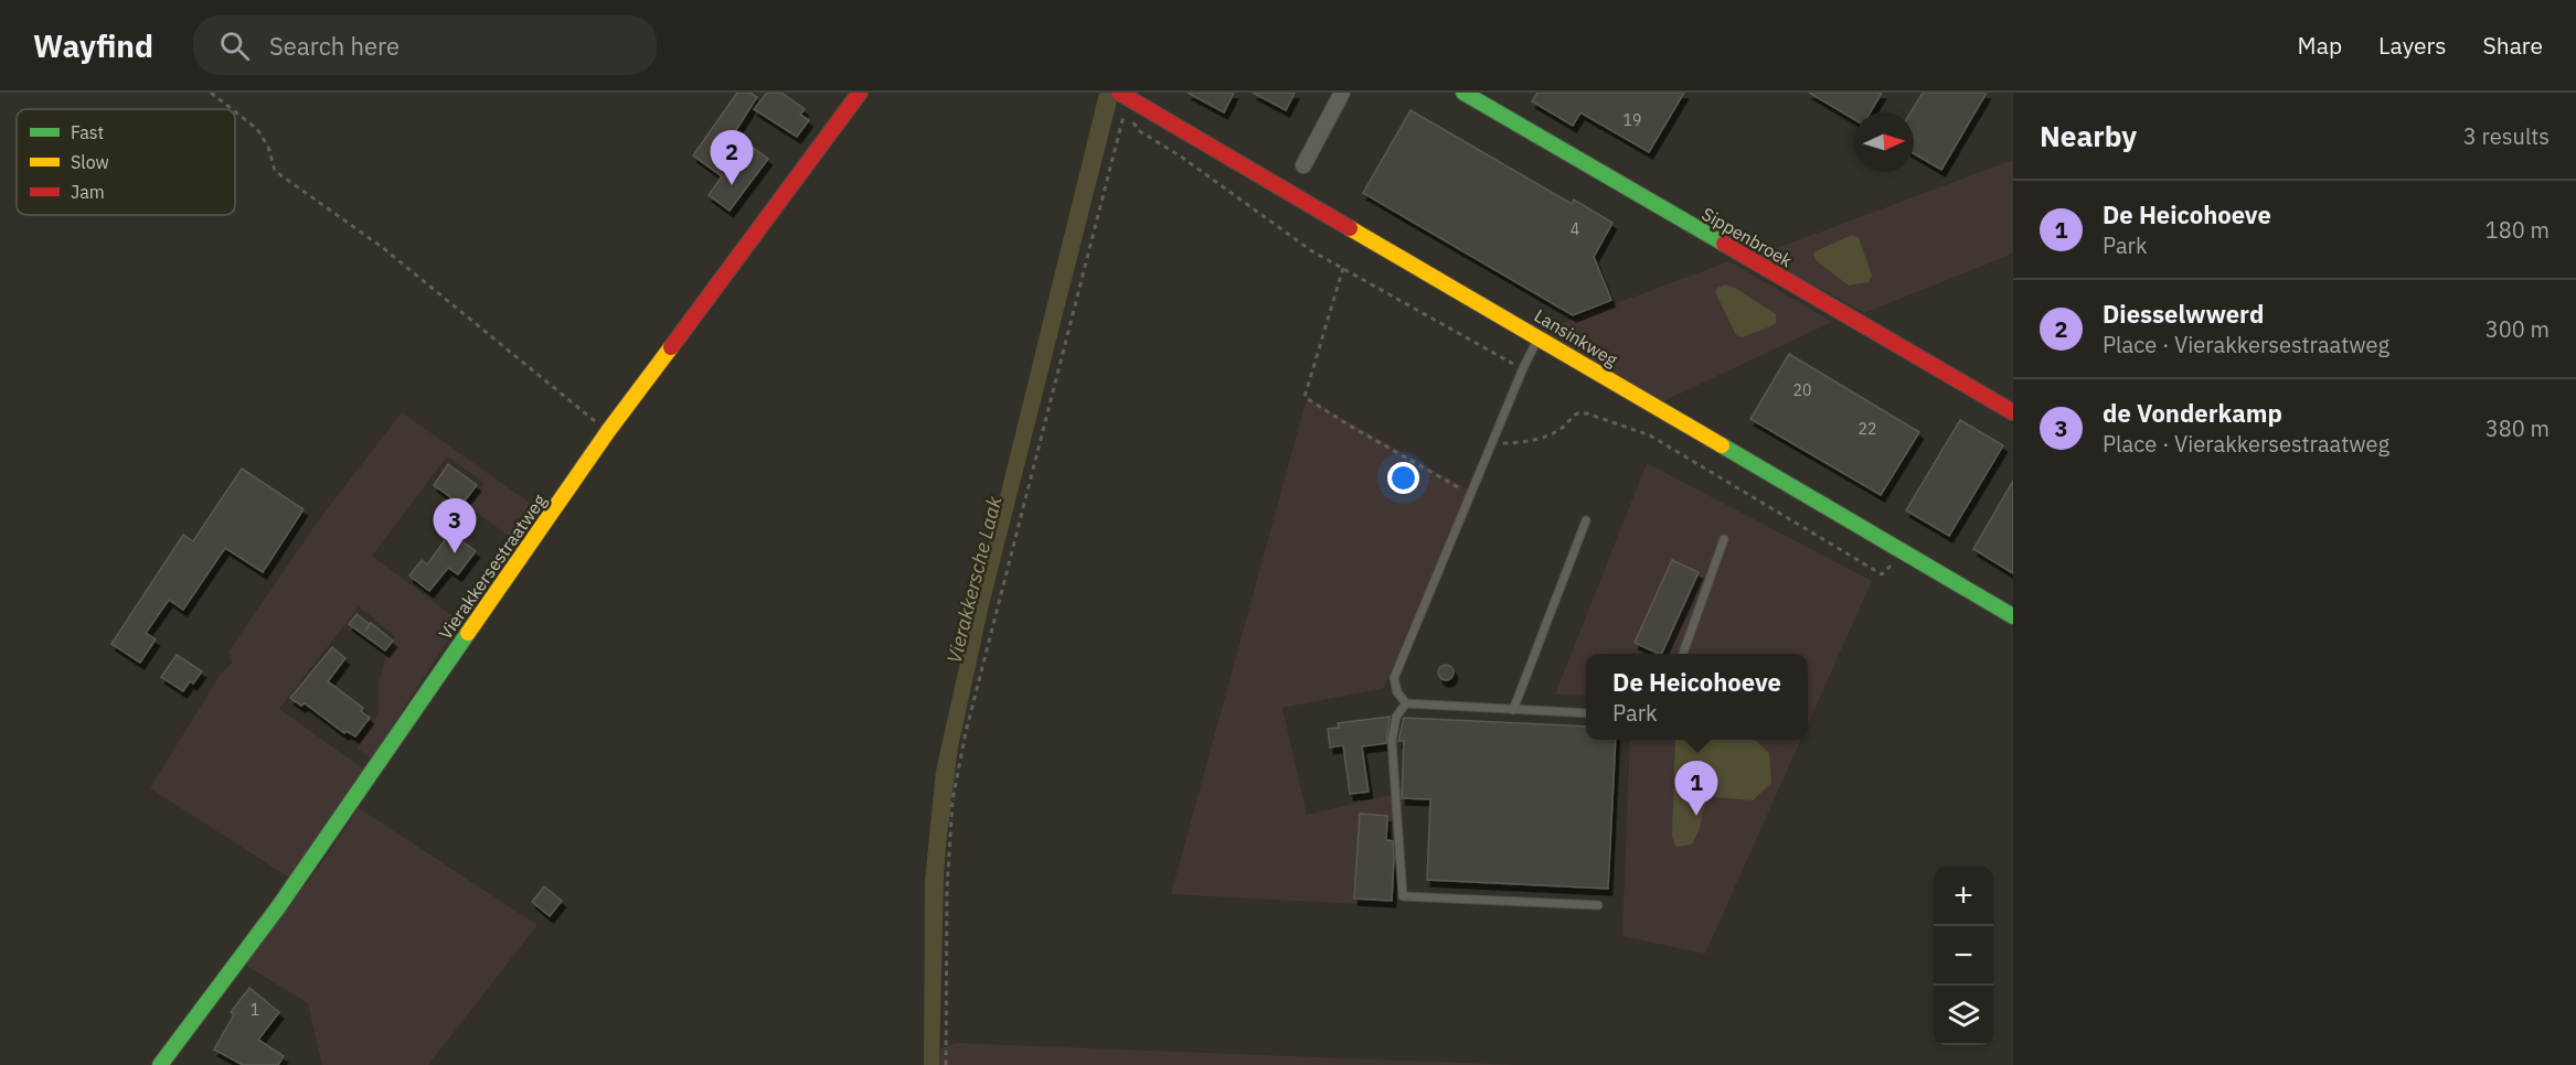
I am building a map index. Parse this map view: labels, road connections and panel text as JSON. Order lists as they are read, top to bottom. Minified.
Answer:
{"streets":{"street":["Sippenbroek","Lansinkweg","Vierakkersestraatweg"]},"water":["Vierakkersche Laak"],"house_numbers":["19","4","20","22","1"],"legend":["Fast","Slow","Jam"],"north":"right","page":{"header":"Wayfind","search":"Search here","nav":["Map","Layers","Share"],"heading":["Nearby","3 results"],"pins":["2","3","1"],"list":[{"mark":"1","name":"De Heicohoeve","note":"Park","value":"180 m"},{"mark":"2","name":"Diesselwwerd","note":"Place · Vierakkersestraatweg","value":"300 m"},{"mark":"3","name":"de Vonderkamp","note":"Place · Vierakkersestraatweg","value":"380 m"}],"popup":["De Heicohoeve","Park"],"map_buttons":["+","−"]}}
